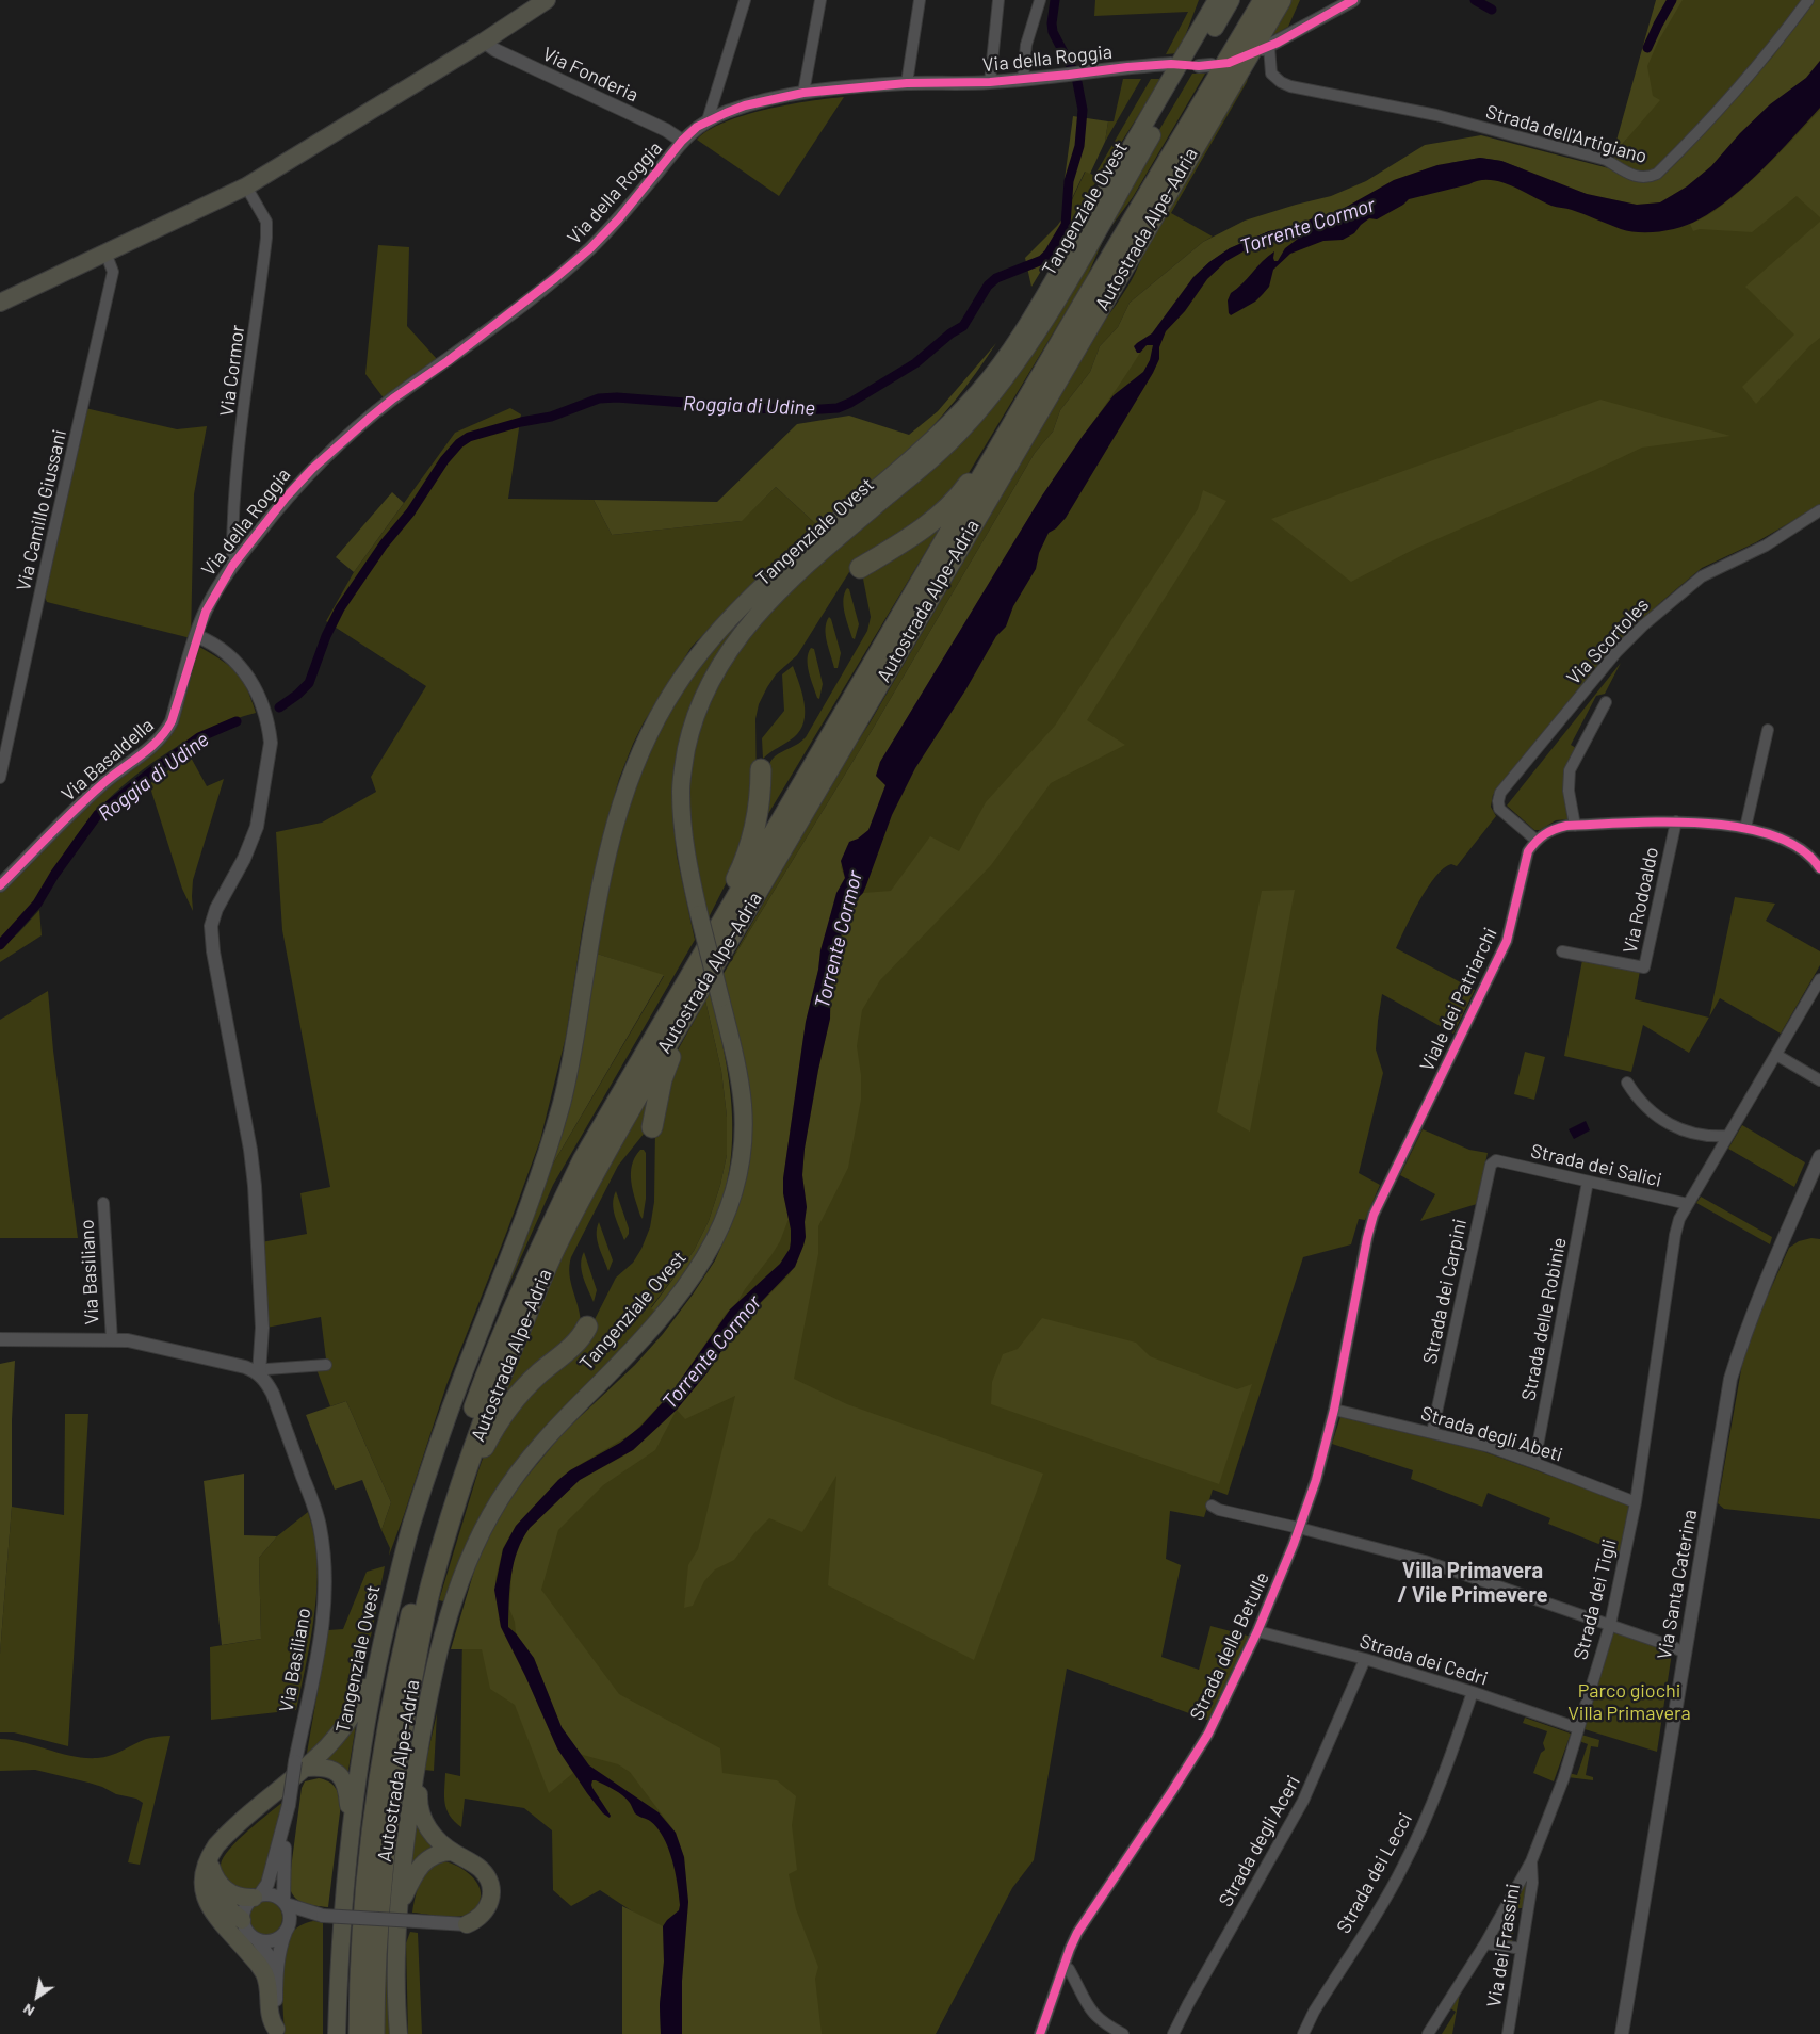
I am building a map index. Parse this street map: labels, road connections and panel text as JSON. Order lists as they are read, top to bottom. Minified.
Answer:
{"streets":{"highway":["Tangenziale Ovest","Autostrada Alpe-Adria"],"street":["Via della Roggia","Via Fonderia","Strada dell'Artigiano","Via Cormor","Via Camillo Giussani","Via Scortoles","Via Basaldella","Via Rodoaldo","Viale dei Patriarchi","Strada dei Salici","Via Basiliano","Strada dei Carpini","Strada delle Robinie","Strada degli Abeti","Via Santa Caterina","Strada dei Tigli","Strada delle Betulle","Strada dei Cedri","Strada degli Aceri","Strada dei Lecci","Via dei Frassini"]},"crossings":[["Via della Roggia","Via Fonderia"],["Via della Roggia","Via Cormor"],["Via della Roggia","Via Basaldella"],["Via Scortoles","Viale dei Patriarchi"],["Viale dei Patriarchi","Strada delle Betulle"],["Strada dei Salici","Strada dei Carpini"],["Strada dei Salici","Strada delle Robinie"],["Strada dei Salici","Strada dei Tigli"],["Strada dei Carpini","Strada degli Abeti"],["Strada delle Robinie","Strada degli Abeti"],["Strada degli Abeti","Strada dei Tigli"],["Strada degli Abeti","Strada delle Betulle"],["Strada dei Tigli","Strada dei Cedri"],["Strada dei Tigli","Via dei Frassini"],["Strada delle Betulle","Strada dei Cedri"],["Strada dei Cedri","Strada degli Aceri"],["Strada dei Cedri","Strada dei Lecci"]],"districts":["Villa Primavera / Vile Primevere"],"water":["Torrente Cormor","Roggia di Udine"],"parks":["Parco giochi Villa Primavera"],"north":"bottom left"}
